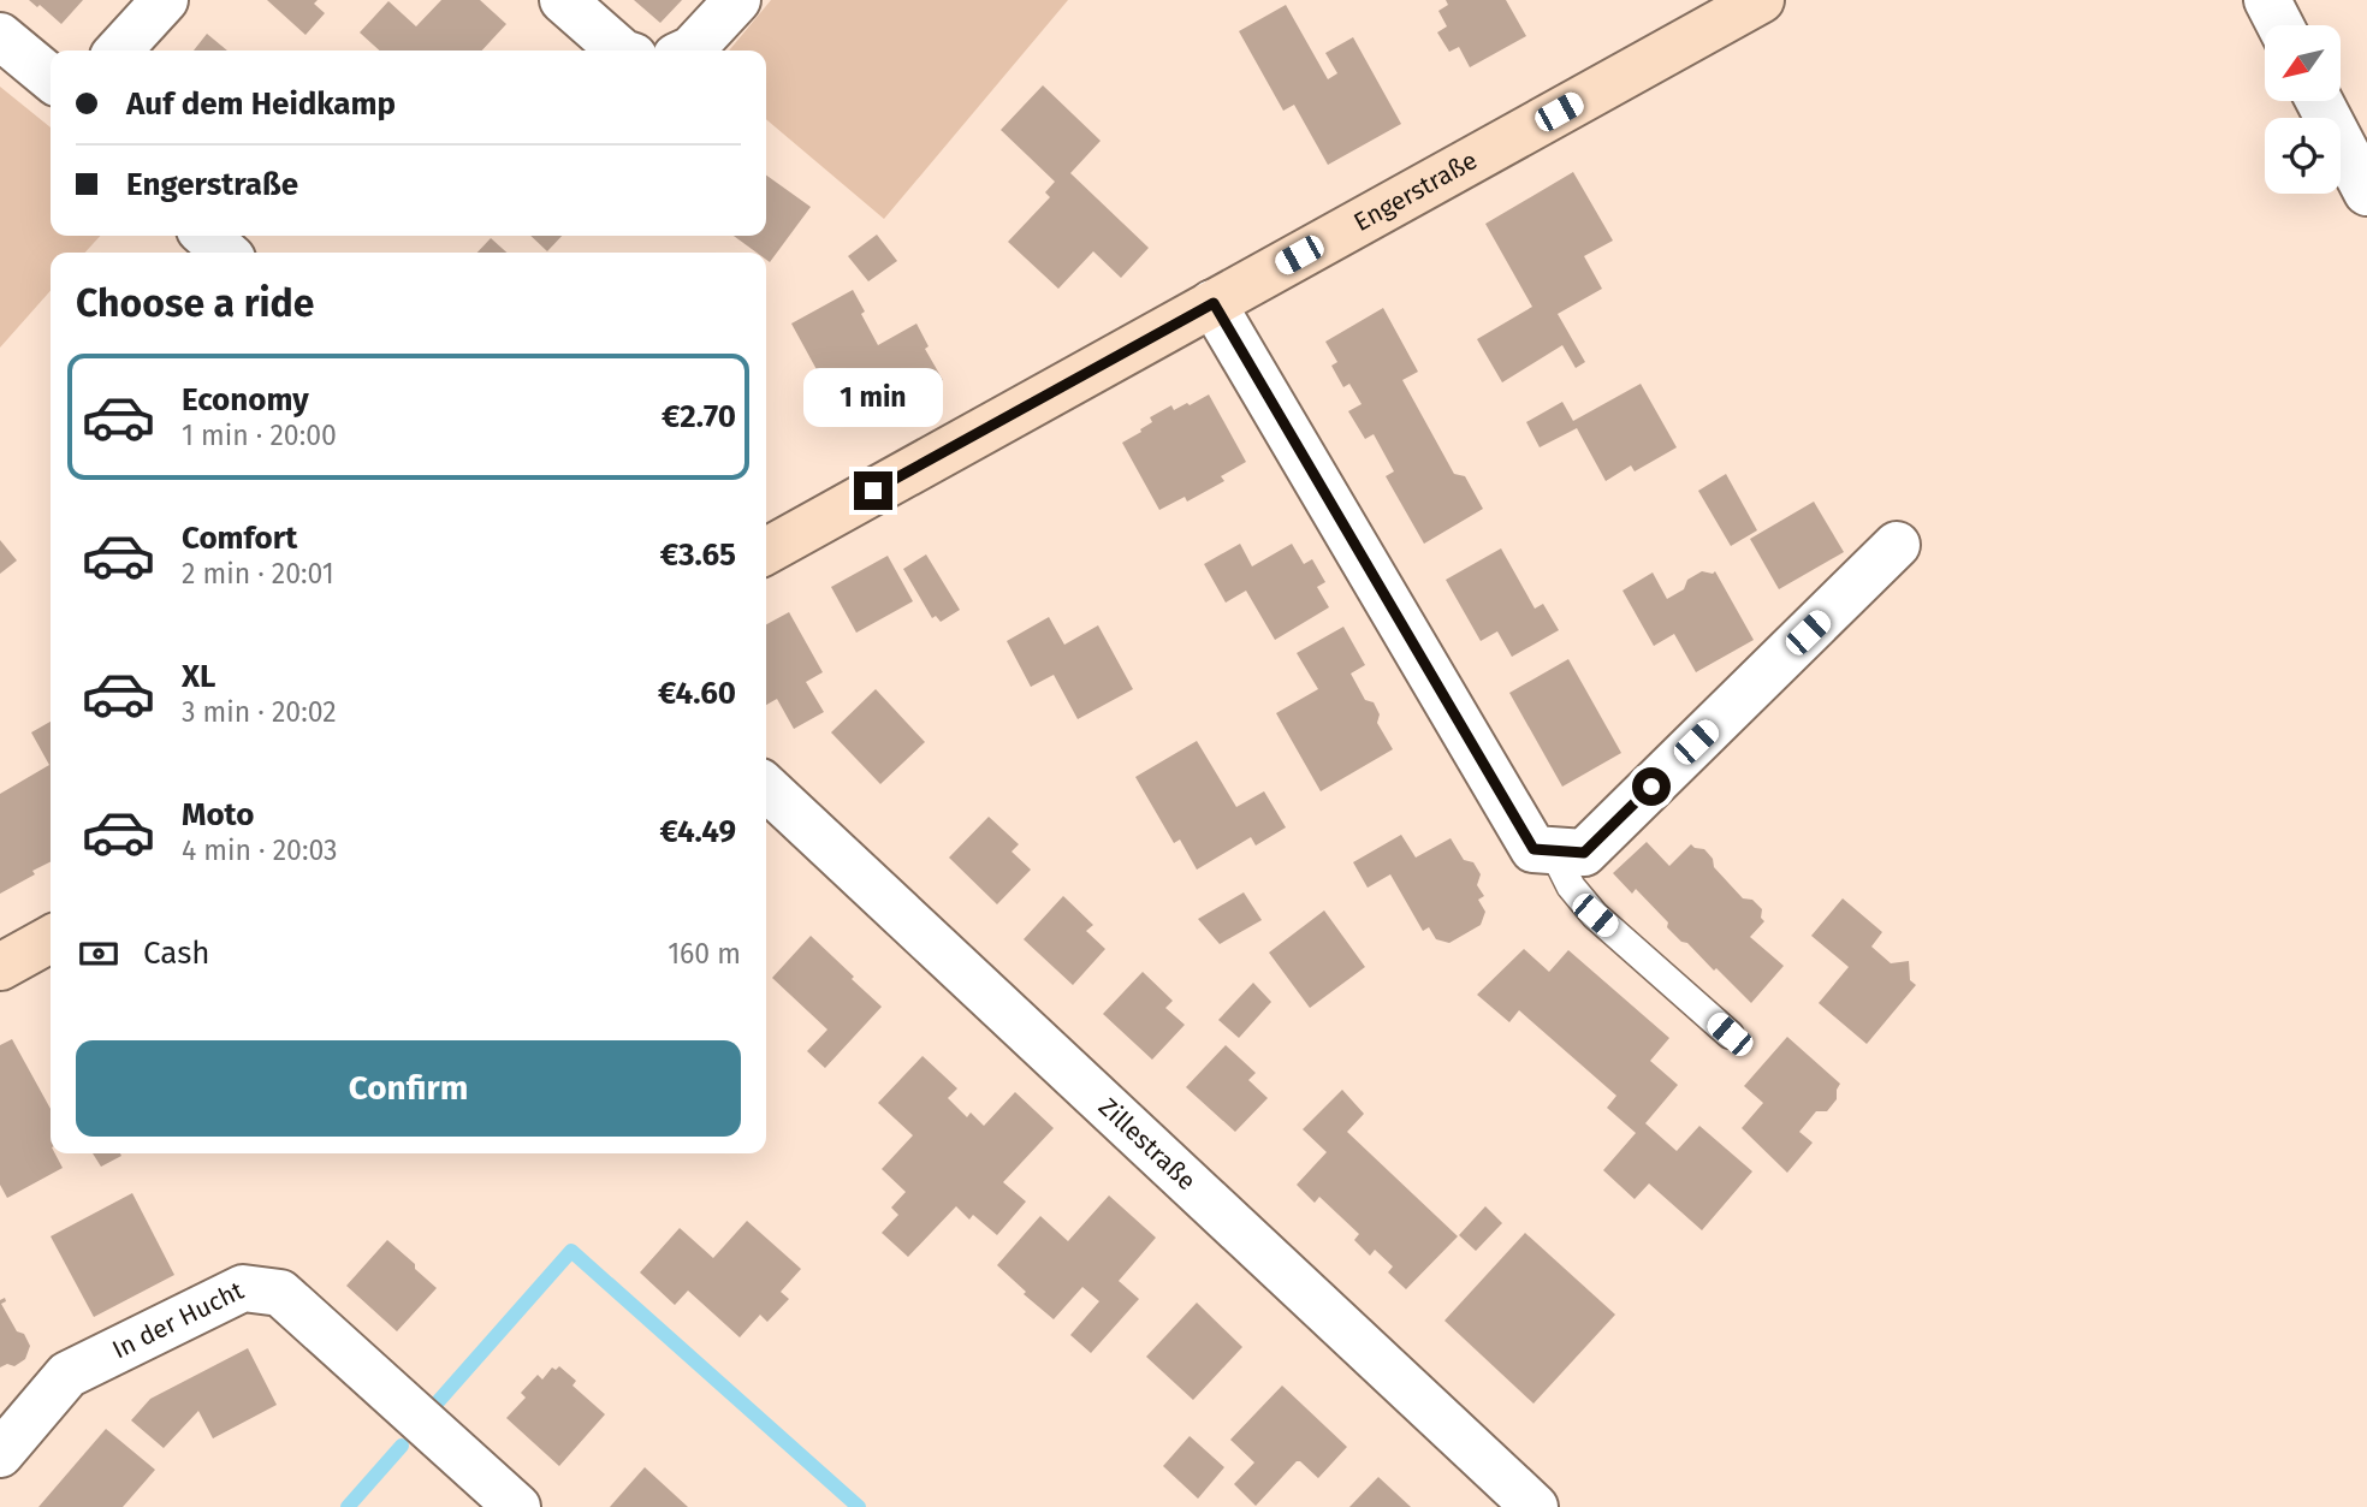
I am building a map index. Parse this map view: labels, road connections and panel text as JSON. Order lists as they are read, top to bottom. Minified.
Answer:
{"streets":{"main road":["Engerstraße"],"street":["Zillestraße","In der Hucht"]},"north":"bottom left","page":{"banner":["Auf dem Heidkamp","Engerstraße"],"heading":"Choose a ride","list":[{"name":"Economy","note":"1 min · 20:00","value":"€2.70"},{"name":"Comfort","note":"2 min · 20:01","value":"€3.65"},{"name":"XL","note":"3 min · 20:02","value":"€4.60"},{"name":"Moto","note":"4 min · 20:03","value":"€4.49"}],"bubble":"1 min","pay":["Cash","160 m"],"buttons":"Confirm"}}
